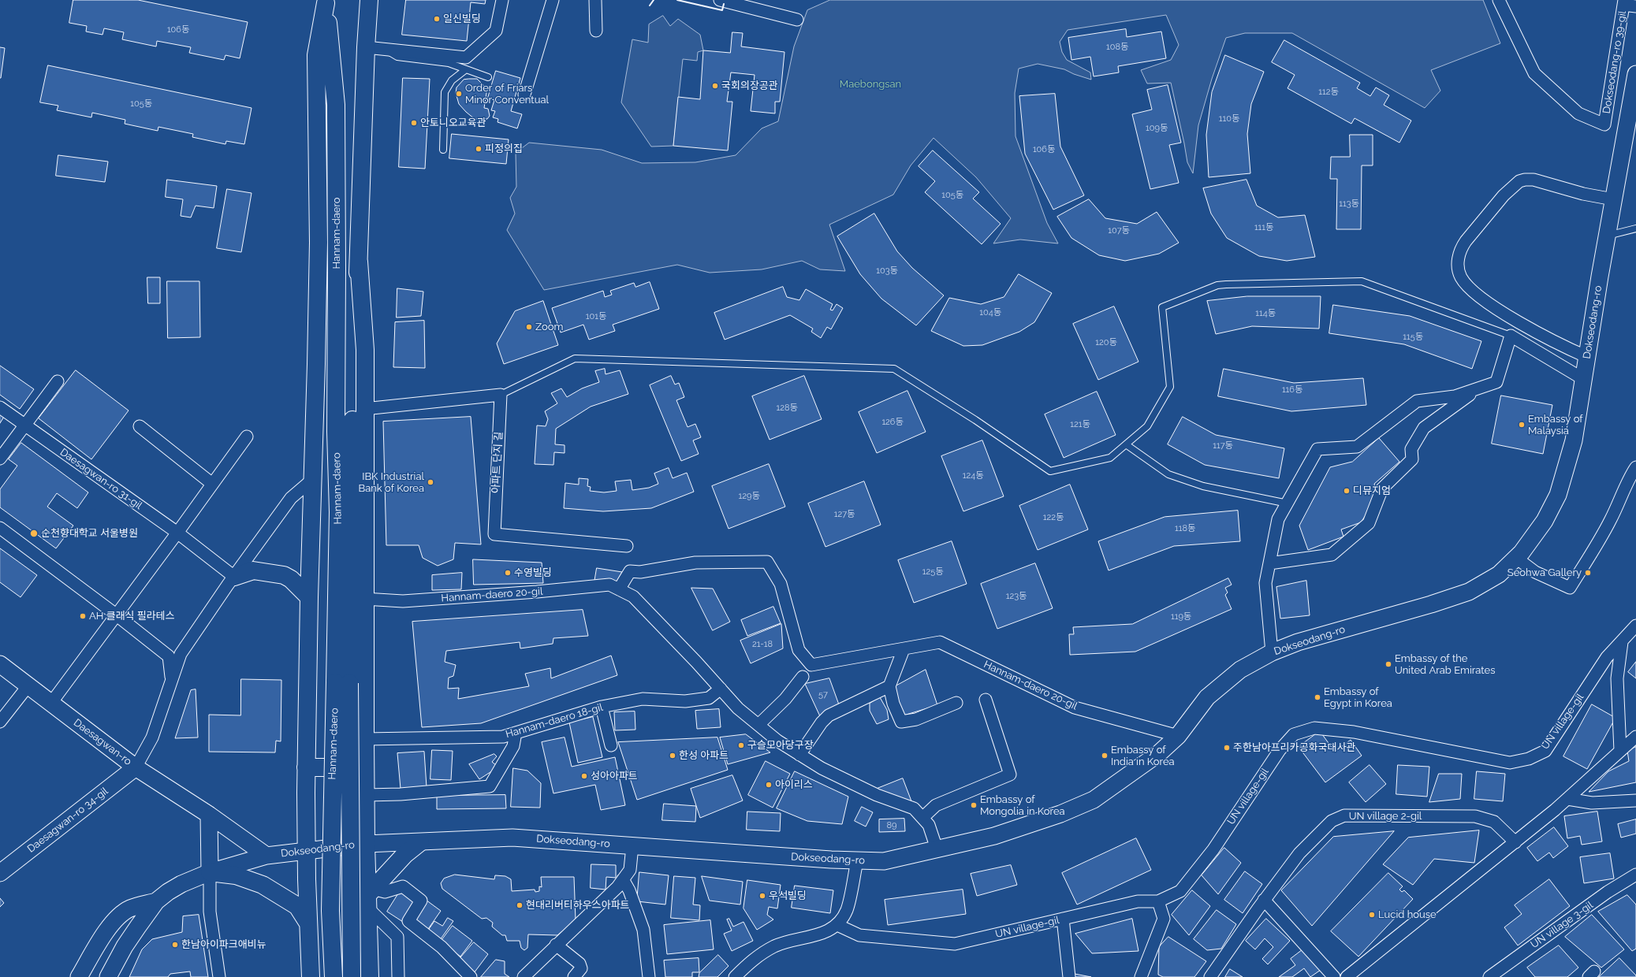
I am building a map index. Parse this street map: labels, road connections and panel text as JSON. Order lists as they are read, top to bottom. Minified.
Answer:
{"streets":{"main road":["Hannam-daero","Dokseodang-ro","Daesagwan-ro","Daesagwan-ro 34-gil"],"street":["Dokseodang-ro 39-gil","아파트 단지 길","Daesagwan-ro 31-gil","Hannam-daero 20-gil","Hannam-daero 18-gil","UN village-gil","UN village 2-gil","UN village 3-gil"]},"crossings":[["Dokseodang-ro","Hannam-daero 20-gil"],["Dokseodang-ro","Daesagwan-ro"],["Hannam-daero 20-gil","Hannam-daero 18-gil"],["Daesagwan-ro","Daesagwan-ro 34-gil"]],"parks":["Maebongsan"],"places":["일신빌딩","국회의장공관","Order of Friars Minor Conventual","안토니오교육관","피정의집","Zoom","Embassy of Malaysia","IBK Industrial Bank of Korea","디뮤지엄","순천향대학교 서울병원","수영빌딩","Seohwa Gallery","AH 클래식 필라테스","Embassy of the United Arab Emirates","Embassy of Egypt in Korea","구슬모아당구장","주한남아프리카공화국대사관","한성 아파트","Embassy of India in Korea","성아아파트","아이리스","Embassy of Mongolia in Korea","우석빌딩","현대리버티하우스아파트","Lucid house","한남아이파크애비뉴"],"house_numbers":["106동","108동","112동","105동","110동","109동","106동","105동","113동","111동","107동","103동","104동","114동","101동","115동","120동","116동","128동","126동","121동","117동","124동","129동","127동","122동","118동","125동","123동","119동","21-18","57","89"]}
